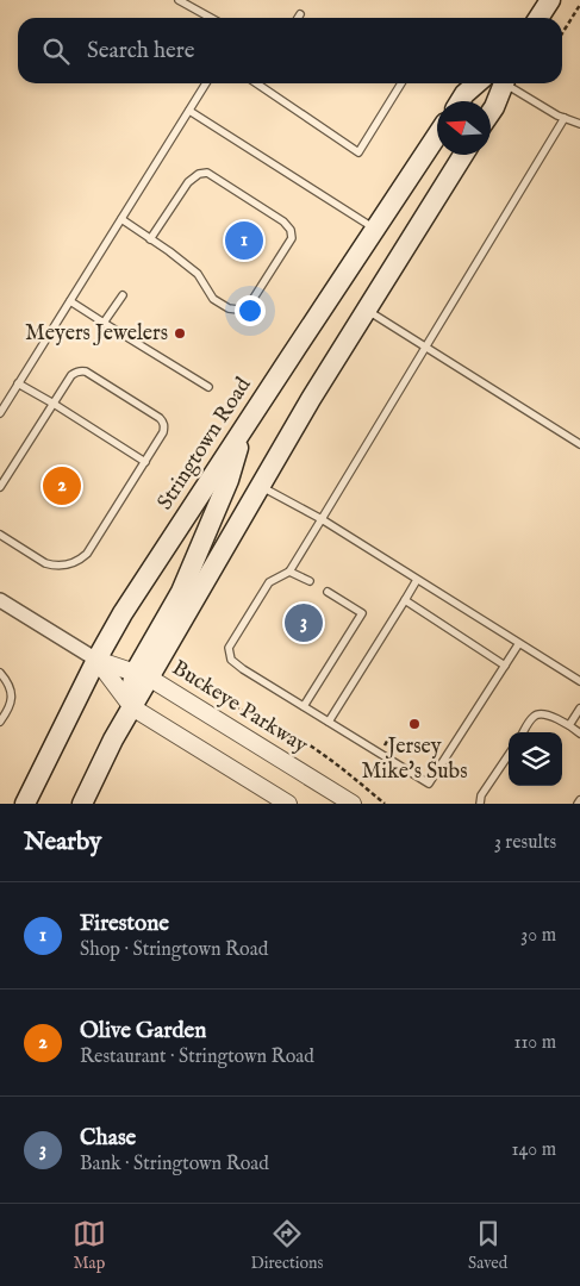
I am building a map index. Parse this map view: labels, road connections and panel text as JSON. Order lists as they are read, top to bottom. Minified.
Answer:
{"streets":{"main road":["Stringtown Road"],"street":["Buckeye Parkway"]},"crossings":[["Stringtown Road","Buckeye Parkway"]],"places":["Meyers Jewelers","Jersey Mike's Subs"],"north":"left","page":{"search":"Search here","pins":["1","2","3"],"heading":["Nearby","3 results"],"list":[{"mark":"1","name":"Firestone","note":"Shop · Stringtown Road","value":"30 m"},{"mark":"2","name":"Olive Garden","note":"Restaurant · Stringtown Road","value":"110 m"},{"mark":"3","name":"Chase","note":"Bank · Stringtown Road","value":"140 m"}],"nav":["Map","Directions","Saved"]}}
